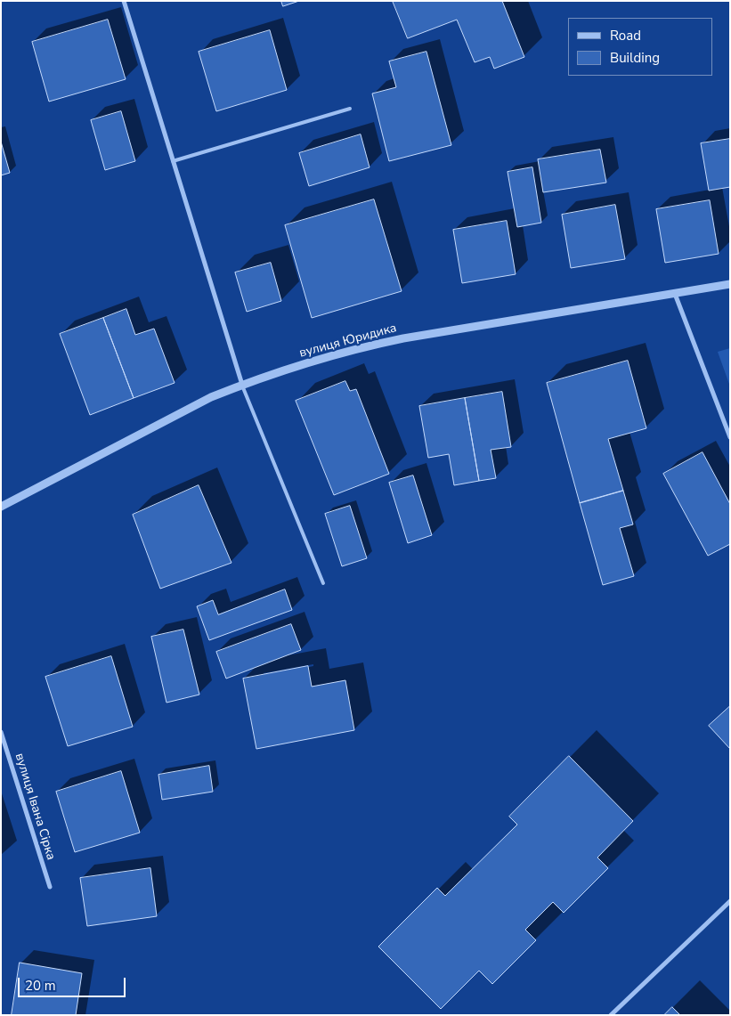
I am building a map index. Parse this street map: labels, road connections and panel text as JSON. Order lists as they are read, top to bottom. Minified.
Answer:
{"streets":{"street":["вулиця Юридика","вулиця Івана Сірка"]},"legend":["Road","Building"],"scale_bar":"20 m"}
